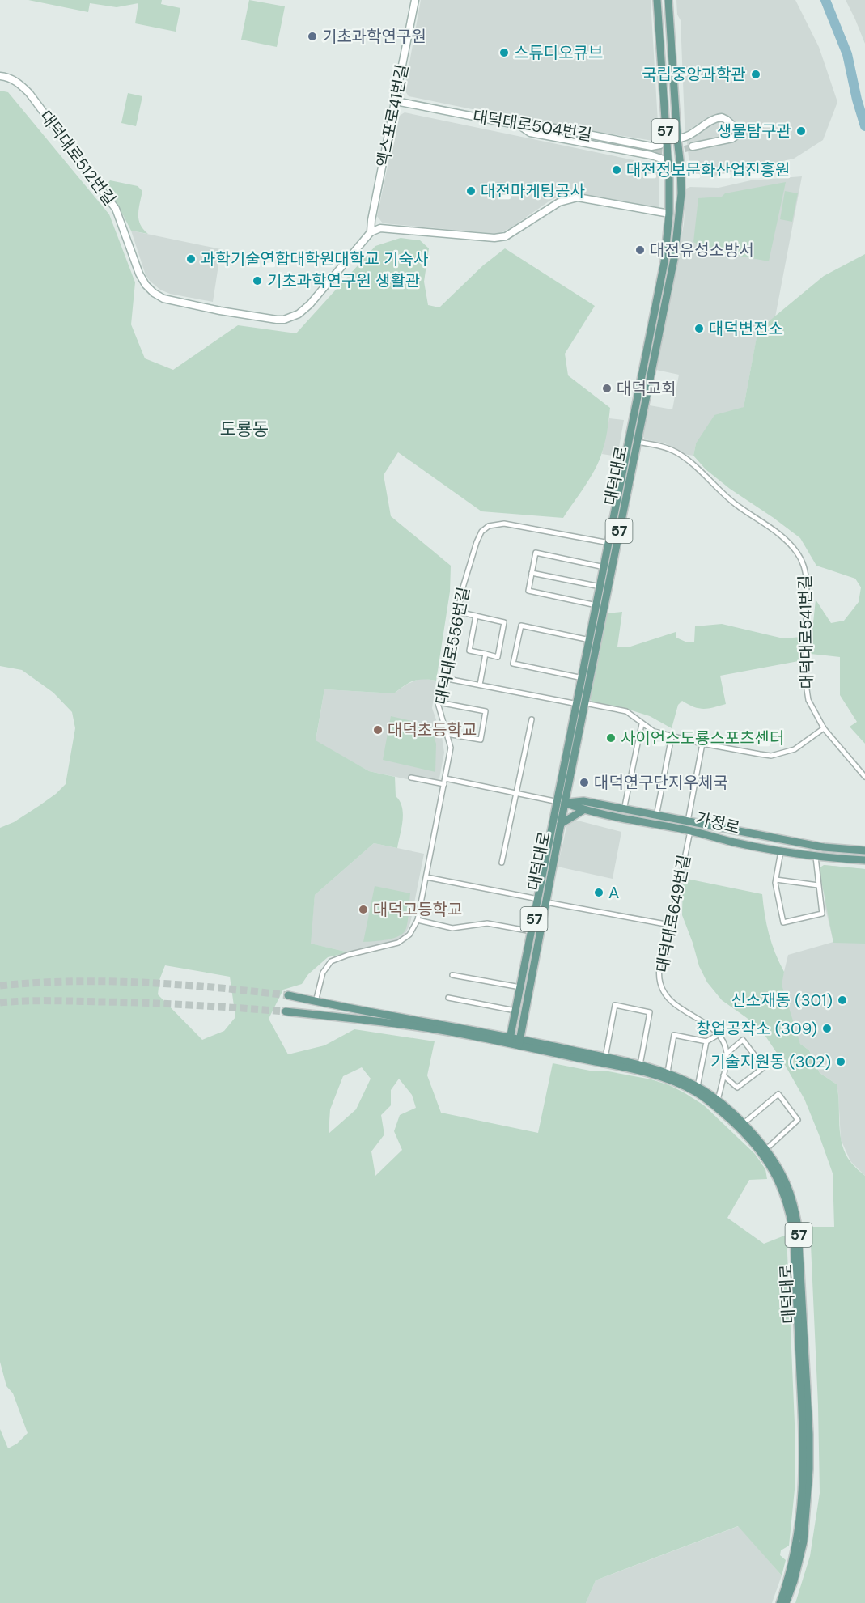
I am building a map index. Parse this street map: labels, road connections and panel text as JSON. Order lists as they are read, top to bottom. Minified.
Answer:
{"streets":{"main road":["57","대덕대로","가정로"],"street":["엑스포로41번길","대덕대로504번길","대덕대로512번길","대덕대로541번길","대덕대로556번길","대덕대로649번길"]},"crossings":[["엑스포로41번길","대덕대로504번길"],["엑스포로41번길","대덕대로512번길"],["대덕대로504번길","대덕대로"],["대덕대로","대덕대로541번길"],["대덕대로","대덕대로556번길"],["대덕대로","가정로"],["가정로","대덕대로649번길"]],"districts":["도룡동"],"places":["기초과학연구원","스튜디오큐브","국립중앙과학관","생물탐구관","대전정보문화산업진흥원","대전마케팅공사","대전유성소방서","과학기술연합대학원대학교 기숙사","기초과학연구원 생활관","대덕변전소","대덕교회","대덕초등학교","사이언스도룡스포츠센터","대덕연구단지우체국","A","대덕고등학교","신소재동 (301)","창업공작소 (309)","기술지원동 (302)"]}
